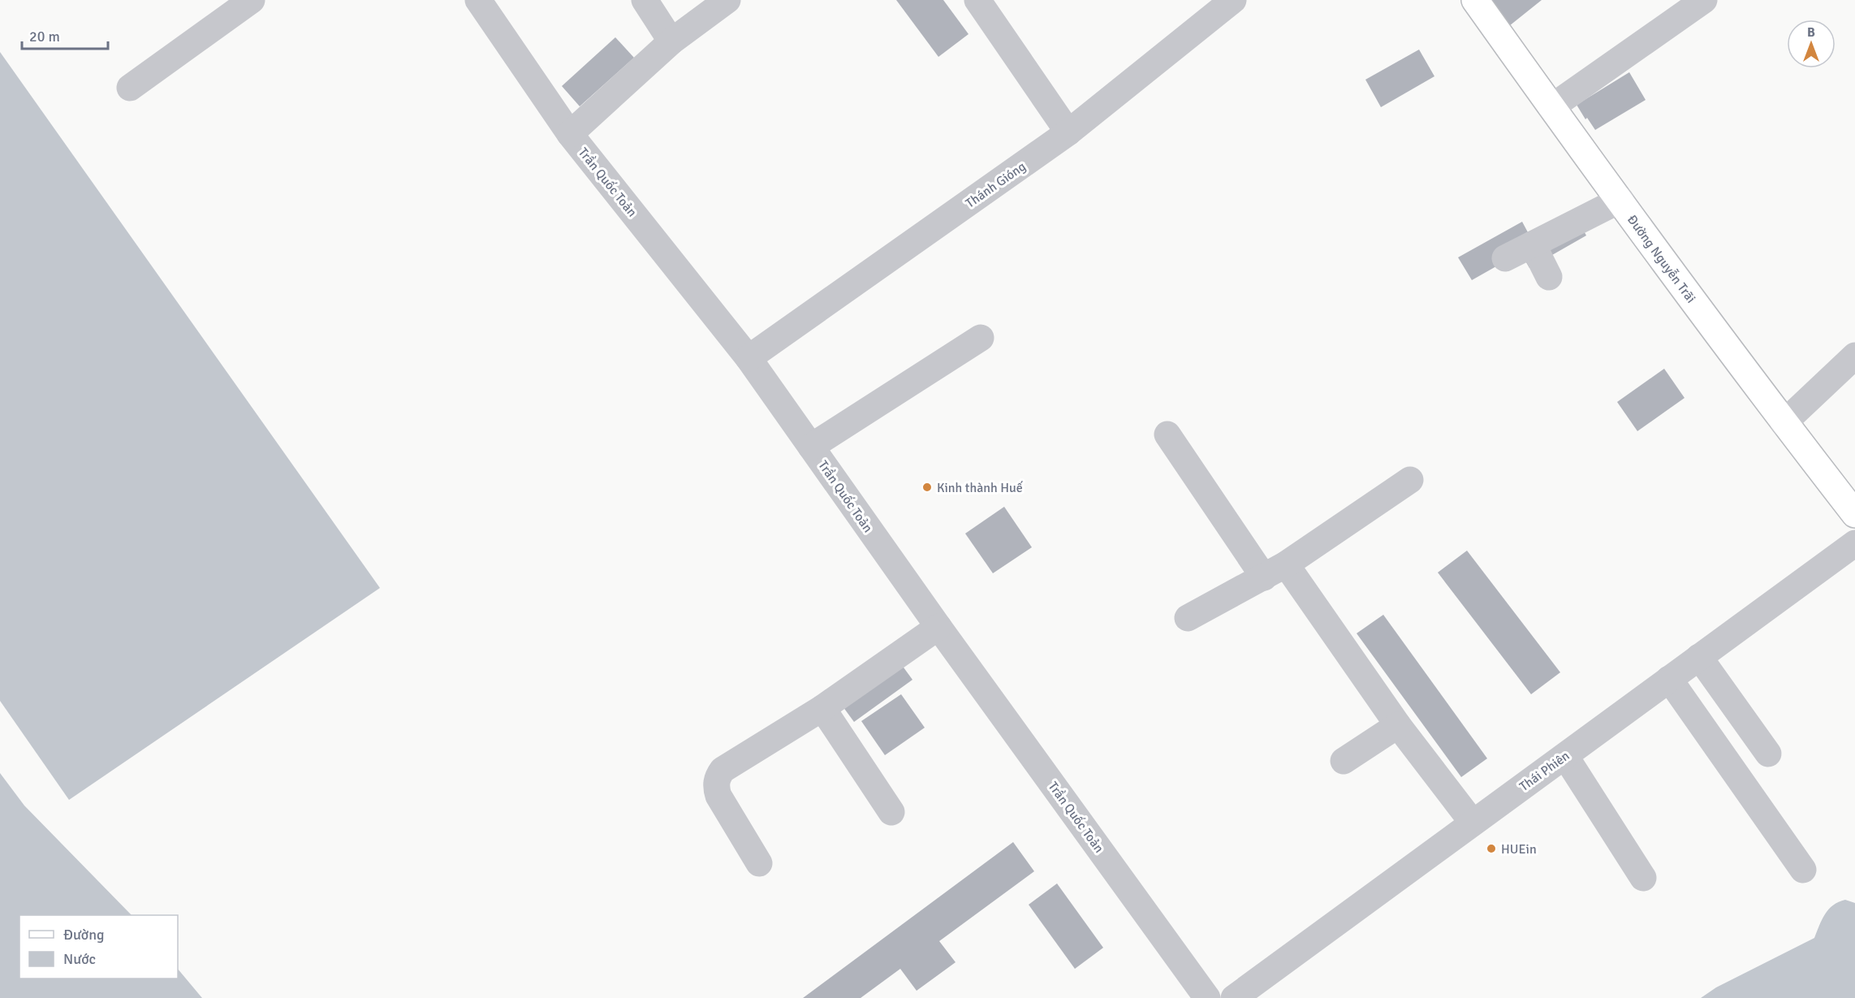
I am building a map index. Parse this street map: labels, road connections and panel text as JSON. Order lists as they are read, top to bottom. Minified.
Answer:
{"streets":{"main road":["Đường Nguyễn Trãi"],"street":["Trần Quốc Toản","Thánh Gióng","Thái Phiên"]},"crossings":[["Trần Quốc Toản","Thánh Gióng"]],"places":["Kinh thành Huế","HUEin"],"legend":["Đường","Nước"],"scale_bar":"20 m","north":"top"}
